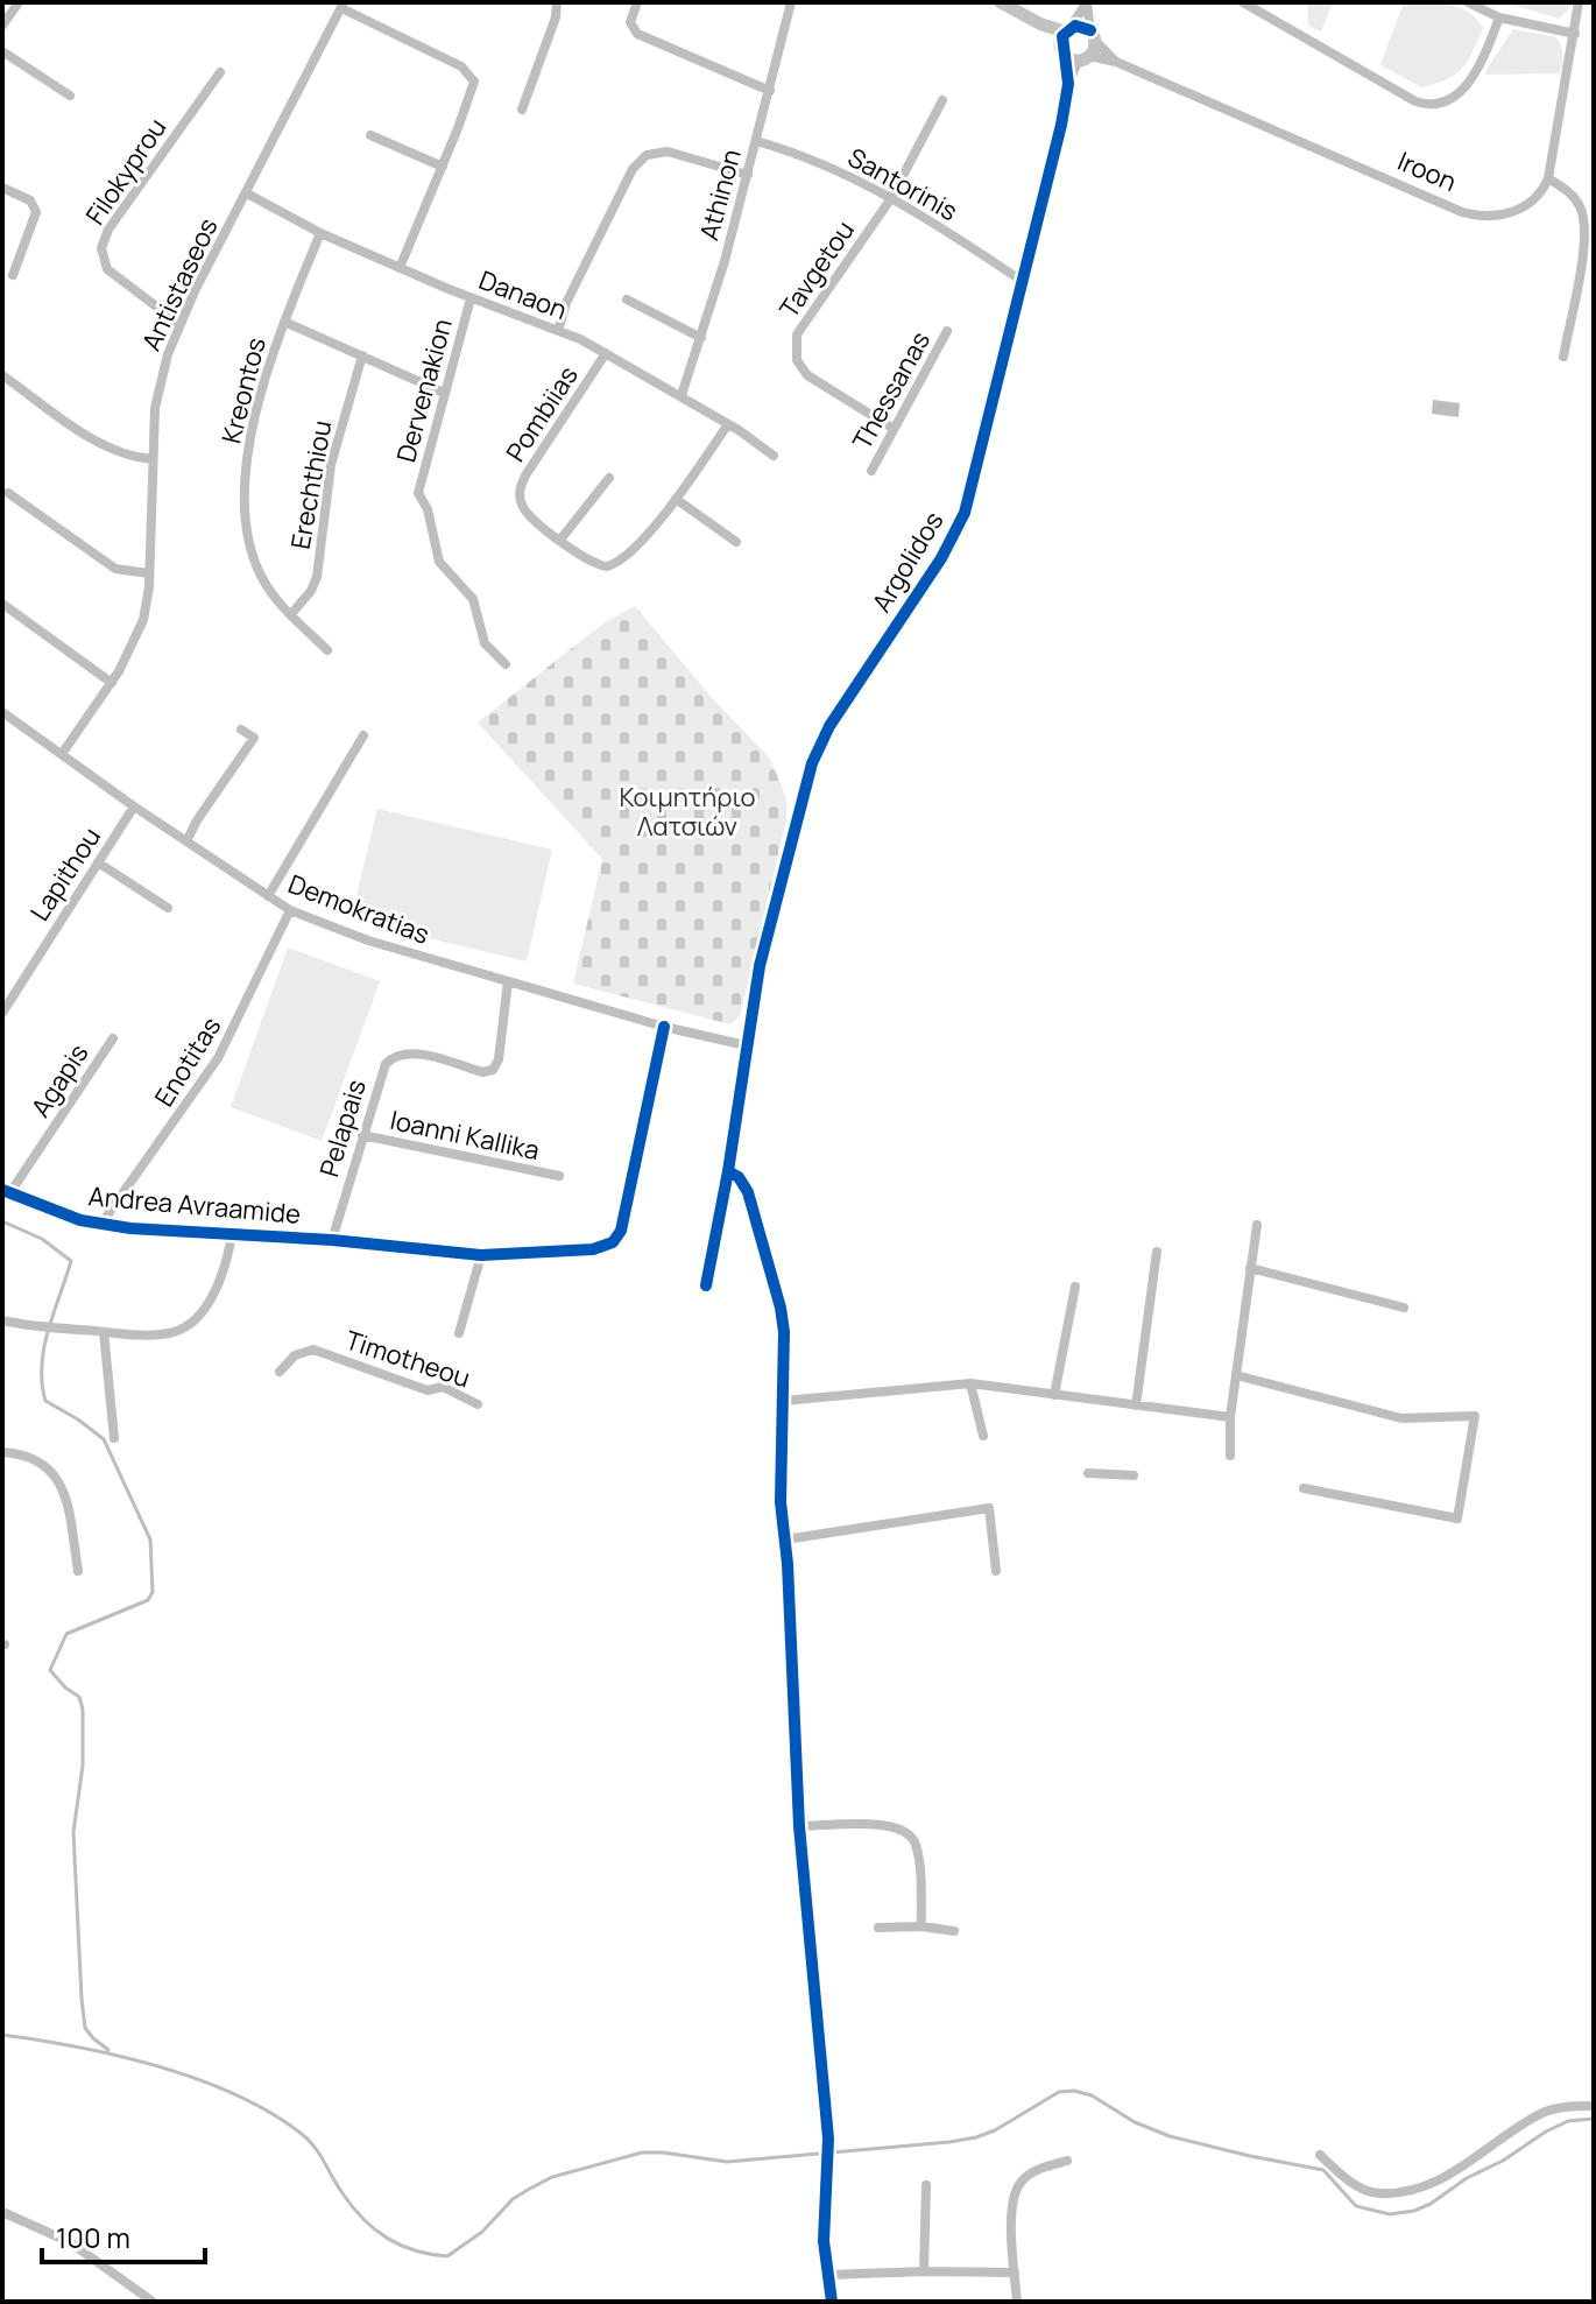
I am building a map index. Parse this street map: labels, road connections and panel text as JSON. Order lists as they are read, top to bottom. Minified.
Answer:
{"streets":{"street":["Filokyprou","Iroon","Santorinis","Athinon","Tavgetou","Antistaseos","Danaon","Kreontos","Dervenakion","Thessanas","Pombiias","Erechthiou","Argolidos","Lapithou","Demokratias","Enotitas","Agapis","Pelapais","Ioanni Kallika","Andrea Avraamide","Timotheou"]},"crossings":[["Filokyprou","Antistaseos"],["Iroon","Argolidos"],["Santorinis","Athinon"],["Santorinis","Tavgetou"],["Santorinis","Argolidos"],["Athinon","Danaon"],["Tavgetou","Thessanas"],["Antistaseos","Danaon"],["Antistaseos","Demokratias"],["Danaon","Kreontos"],["Danaon","Dervenakion"],["Danaon","Pombiias"],["Kreontos","Erechthiou"],["Argolidos","Demokratias"],["Lapithou","Demokratias"],["Demokratias","Enotitas"],["Demokratias","Pelapais"],["Demokratias","Andrea Avraamide"],["Enotitas","Andrea Avraamide"],["Agapis","Andrea Avraamide"],["Pelapais","Ioanni Kallika"],["Pelapais","Andrea Avraamide"],["Andrea Avraamide","Timotheou"]],"parks":["Κοιμητήριο Λατσιών"],"scale_bar":"100 m"}
